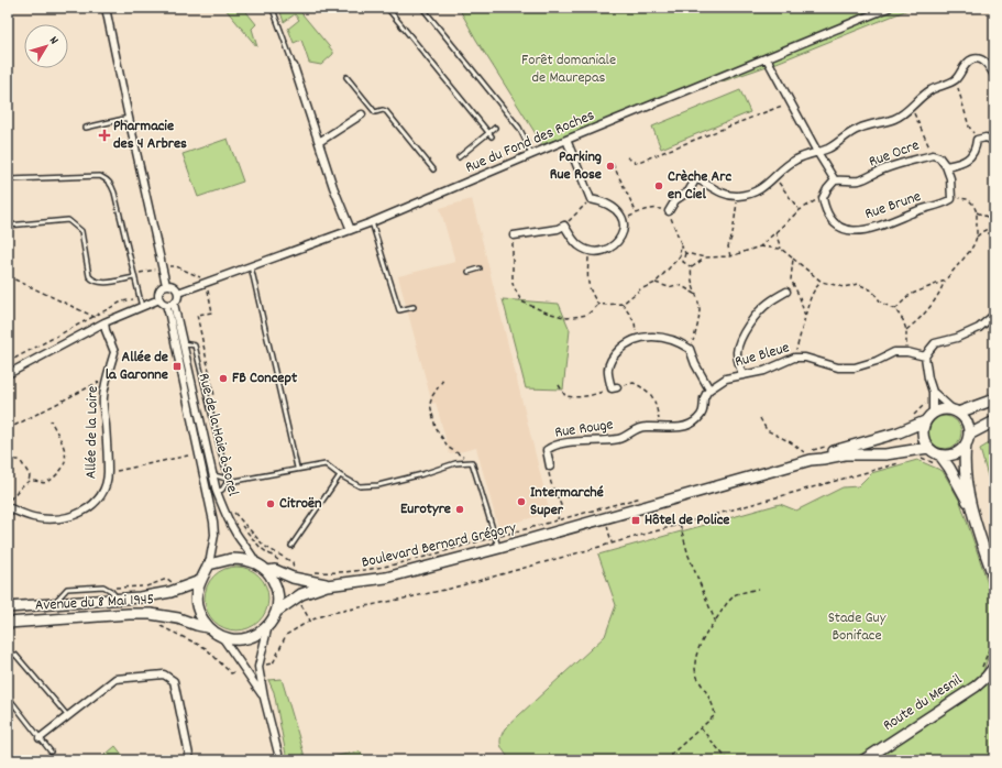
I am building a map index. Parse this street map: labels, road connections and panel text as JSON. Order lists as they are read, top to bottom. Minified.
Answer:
{"streets":{"street":["Rue du Fond des Roches","Rue Ocre","Rue Brune","Rue Bleue","Rue Rouge","Allée de la Loire","Rue de la Haie à Sorel","Boulevard Bernard Grégory","Avenue du 8 Mai 1945","Route du Mesnil"]},"crossings":[["Rue du Fond des Roches","Rue de la Haie à Sorel"],["Rue Bleue","Rue Rouge"],["Rue de la Haie à Sorel","Boulevard Bernard Grégory"],["Rue de la Haie à Sorel","Avenue du 8 Mai 1945"],["Boulevard Bernard Grégory","Avenue du 8 Mai 1945"]],"parks":["Forêt domaniale de Maurepas","Stade Guy Boniface"],"places":{"health":["Pharmacie des 4 Arbres"],"other":["Parking Rue Rose","Crèche Arc en Ciel","FB Concept","Intermarché Super","Citroën","Eurotyre"],"transit":["Allée de la Garonne","Hôtel de Police"]},"north":"top right"}
